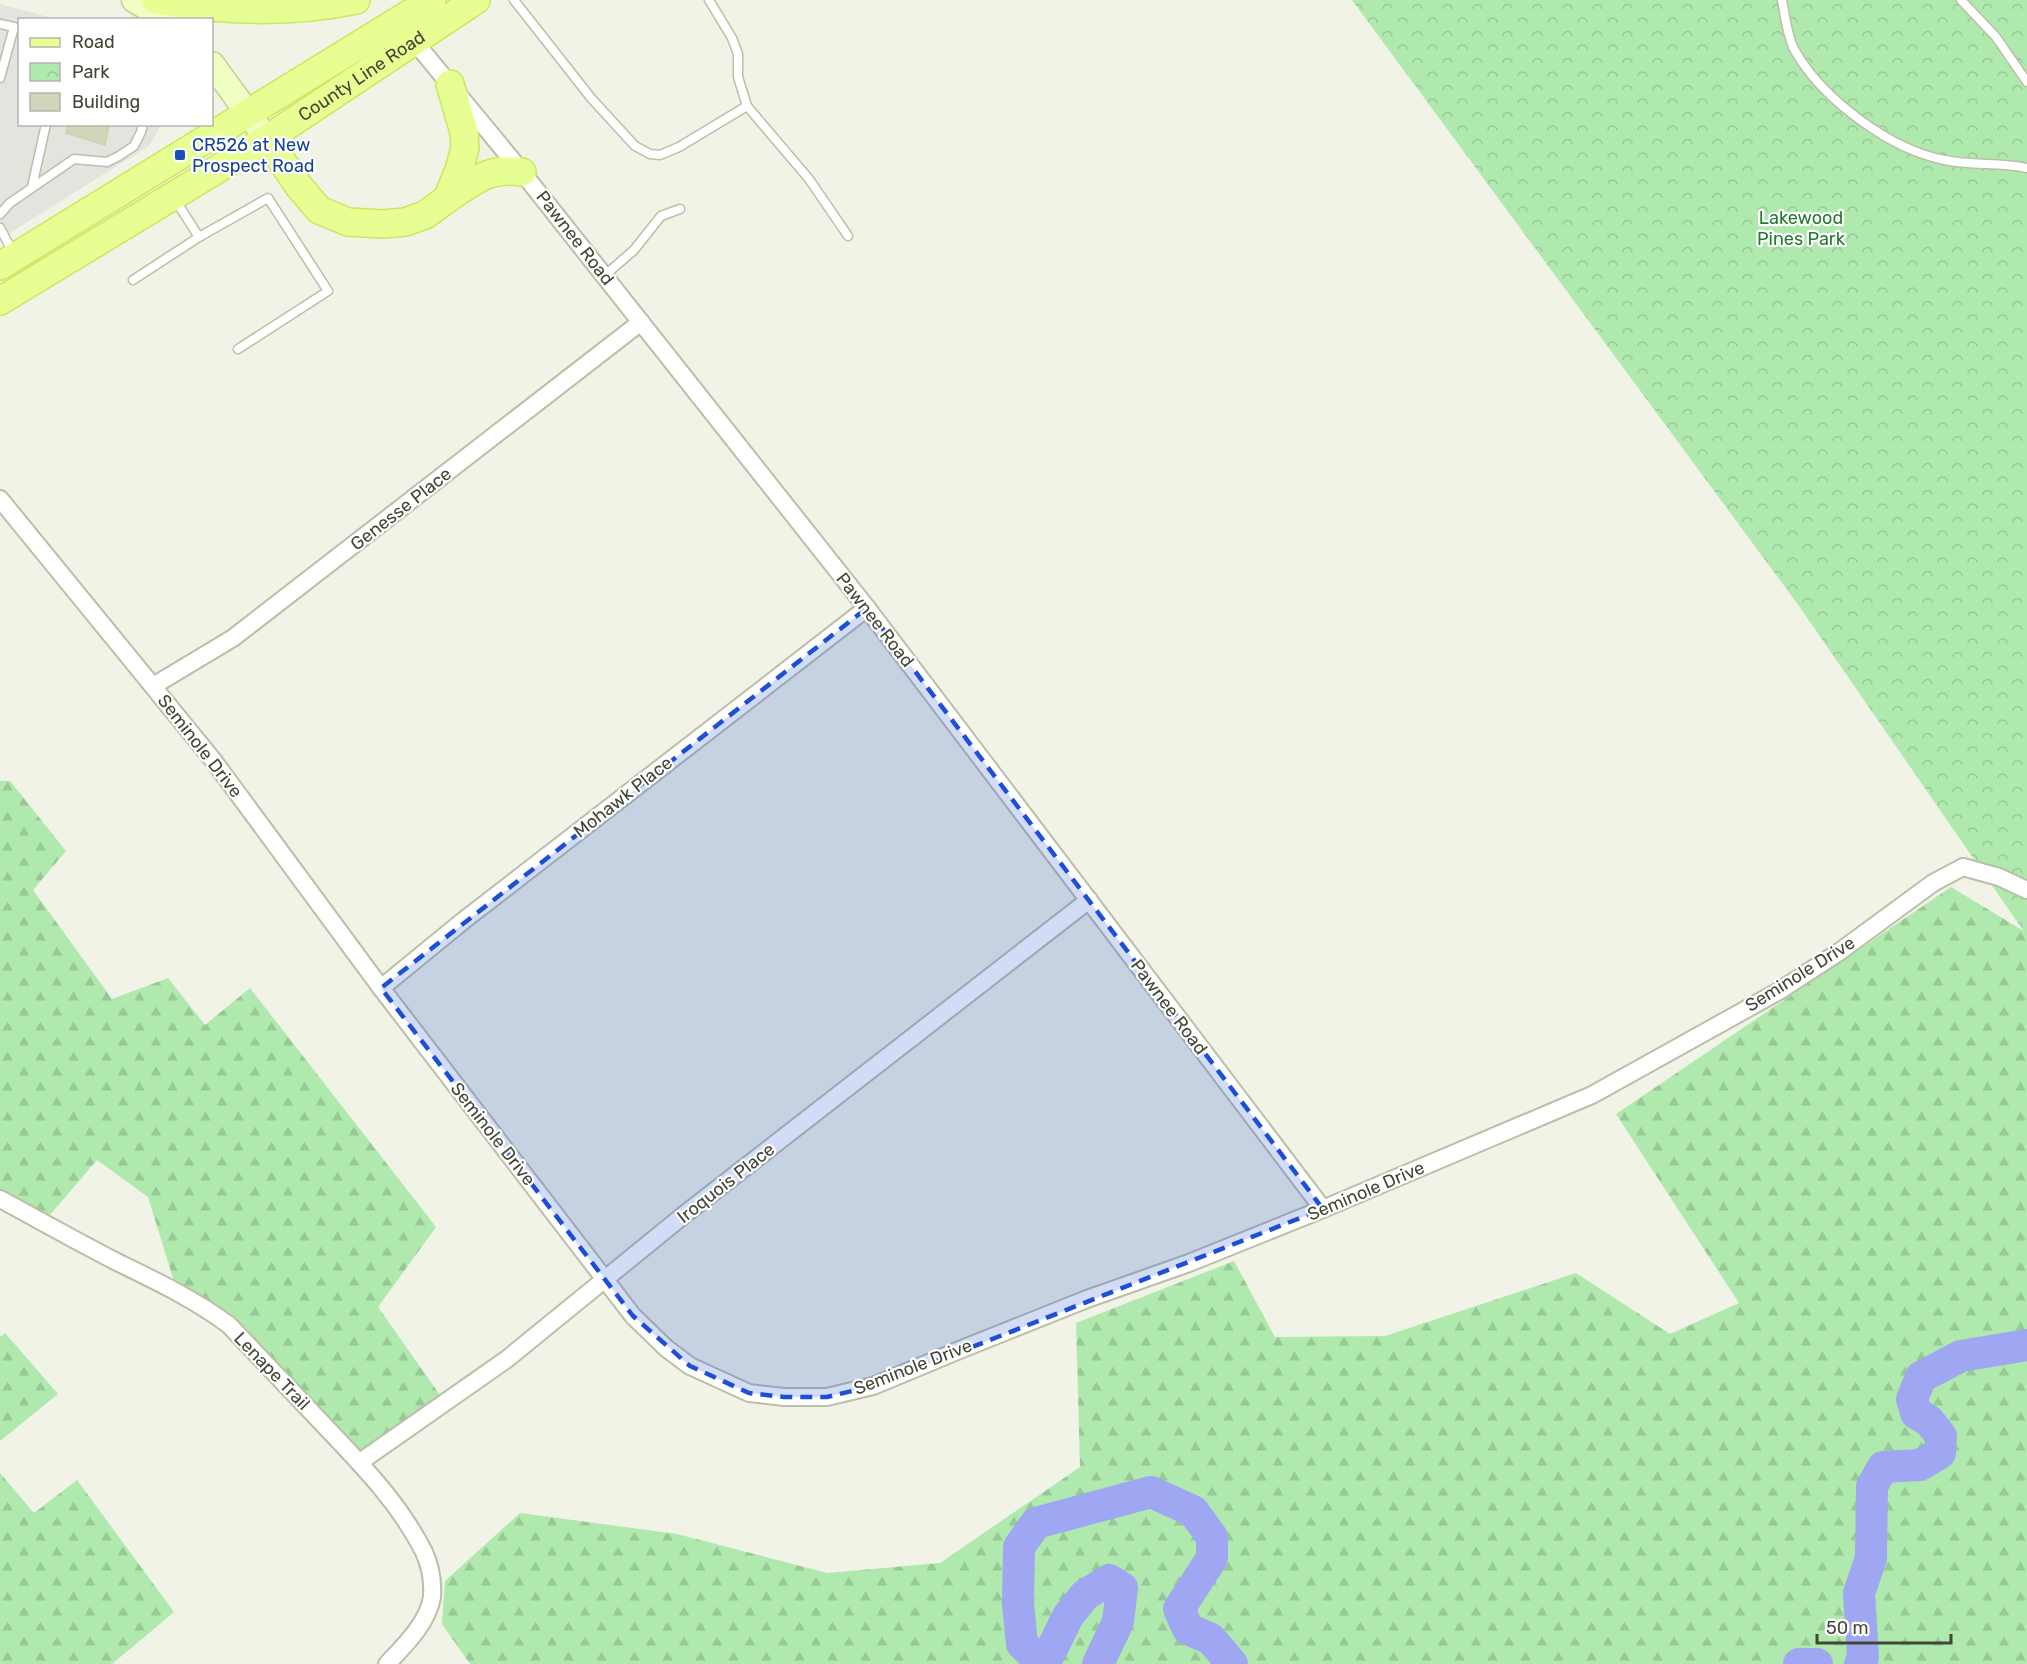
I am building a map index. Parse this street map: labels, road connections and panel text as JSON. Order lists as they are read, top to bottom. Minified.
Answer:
{"streets":{"main road":["County Line Road"],"street":["Pawnee Road","Genesse Place","Seminole Drive","Mohawk Place","Iroquois Place","Lenape Trail"]},"crossings":[["County Line Road","Pawnee Road"],["Pawnee Road","Genesse Place"],["Pawnee Road","Seminole Drive"],["Pawnee Road","Mohawk Place"],["Pawnee Road","Iroquois Place"],["Genesse Place","Seminole Drive"],["Seminole Drive","Mohawk Place"],["Seminole Drive","Iroquois Place"],["Iroquois Place","Lenape Trail"]],"parks":["Lakewood Pines Park"],"places":{"transit":["CR526 at New Prospect Road"]},"legend":["Road","Park","Building"],"scale_bar":"50 m"}
